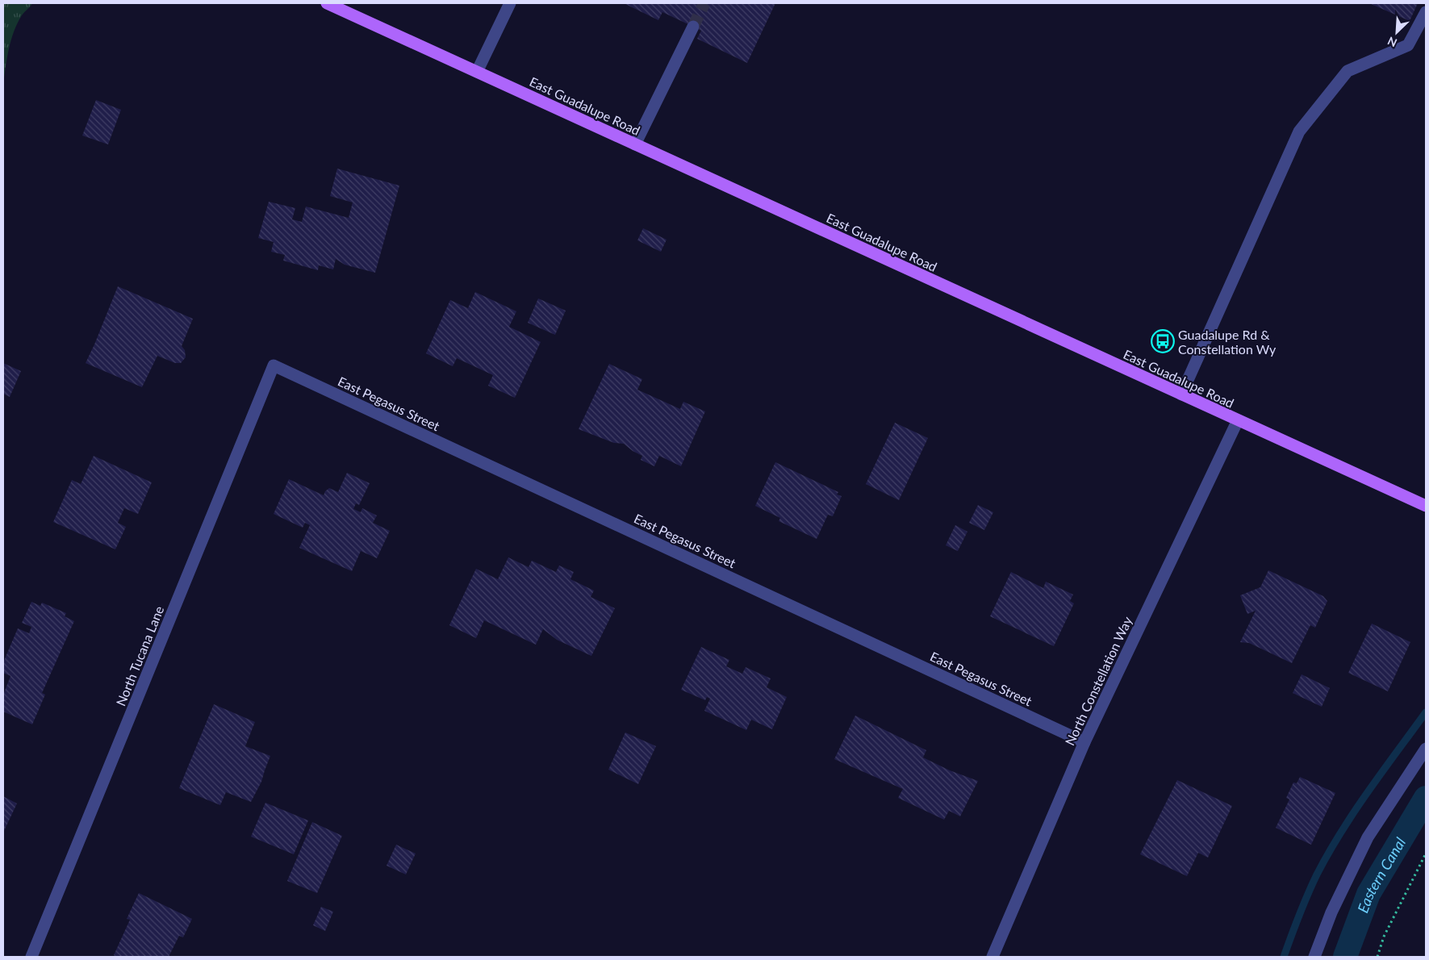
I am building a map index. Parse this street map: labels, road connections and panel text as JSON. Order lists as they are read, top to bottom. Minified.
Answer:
{"streets":{"main road":["East Guadalupe Road"],"street":["East Pegasus Street","North Tucana Lane","North Constellation Way"]},"crossings":[["East Guadalupe Road","North Constellation Way"],["East Pegasus Street","North Tucana Lane"],["East Pegasus Street","North Constellation Way"]],"water":["Eastern Canal"],"places":{"bus stop":["Guadalupe Rd & Constellation Wy"]},"north":"bottom left"}
